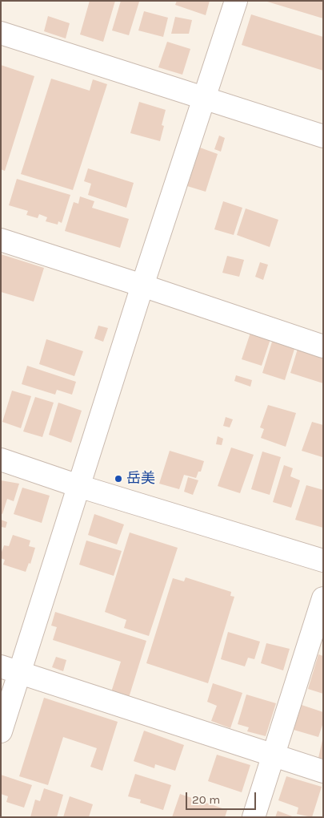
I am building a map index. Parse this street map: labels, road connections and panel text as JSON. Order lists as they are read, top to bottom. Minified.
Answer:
{"places":["岳美"],"scale_bar":"20 m"}
